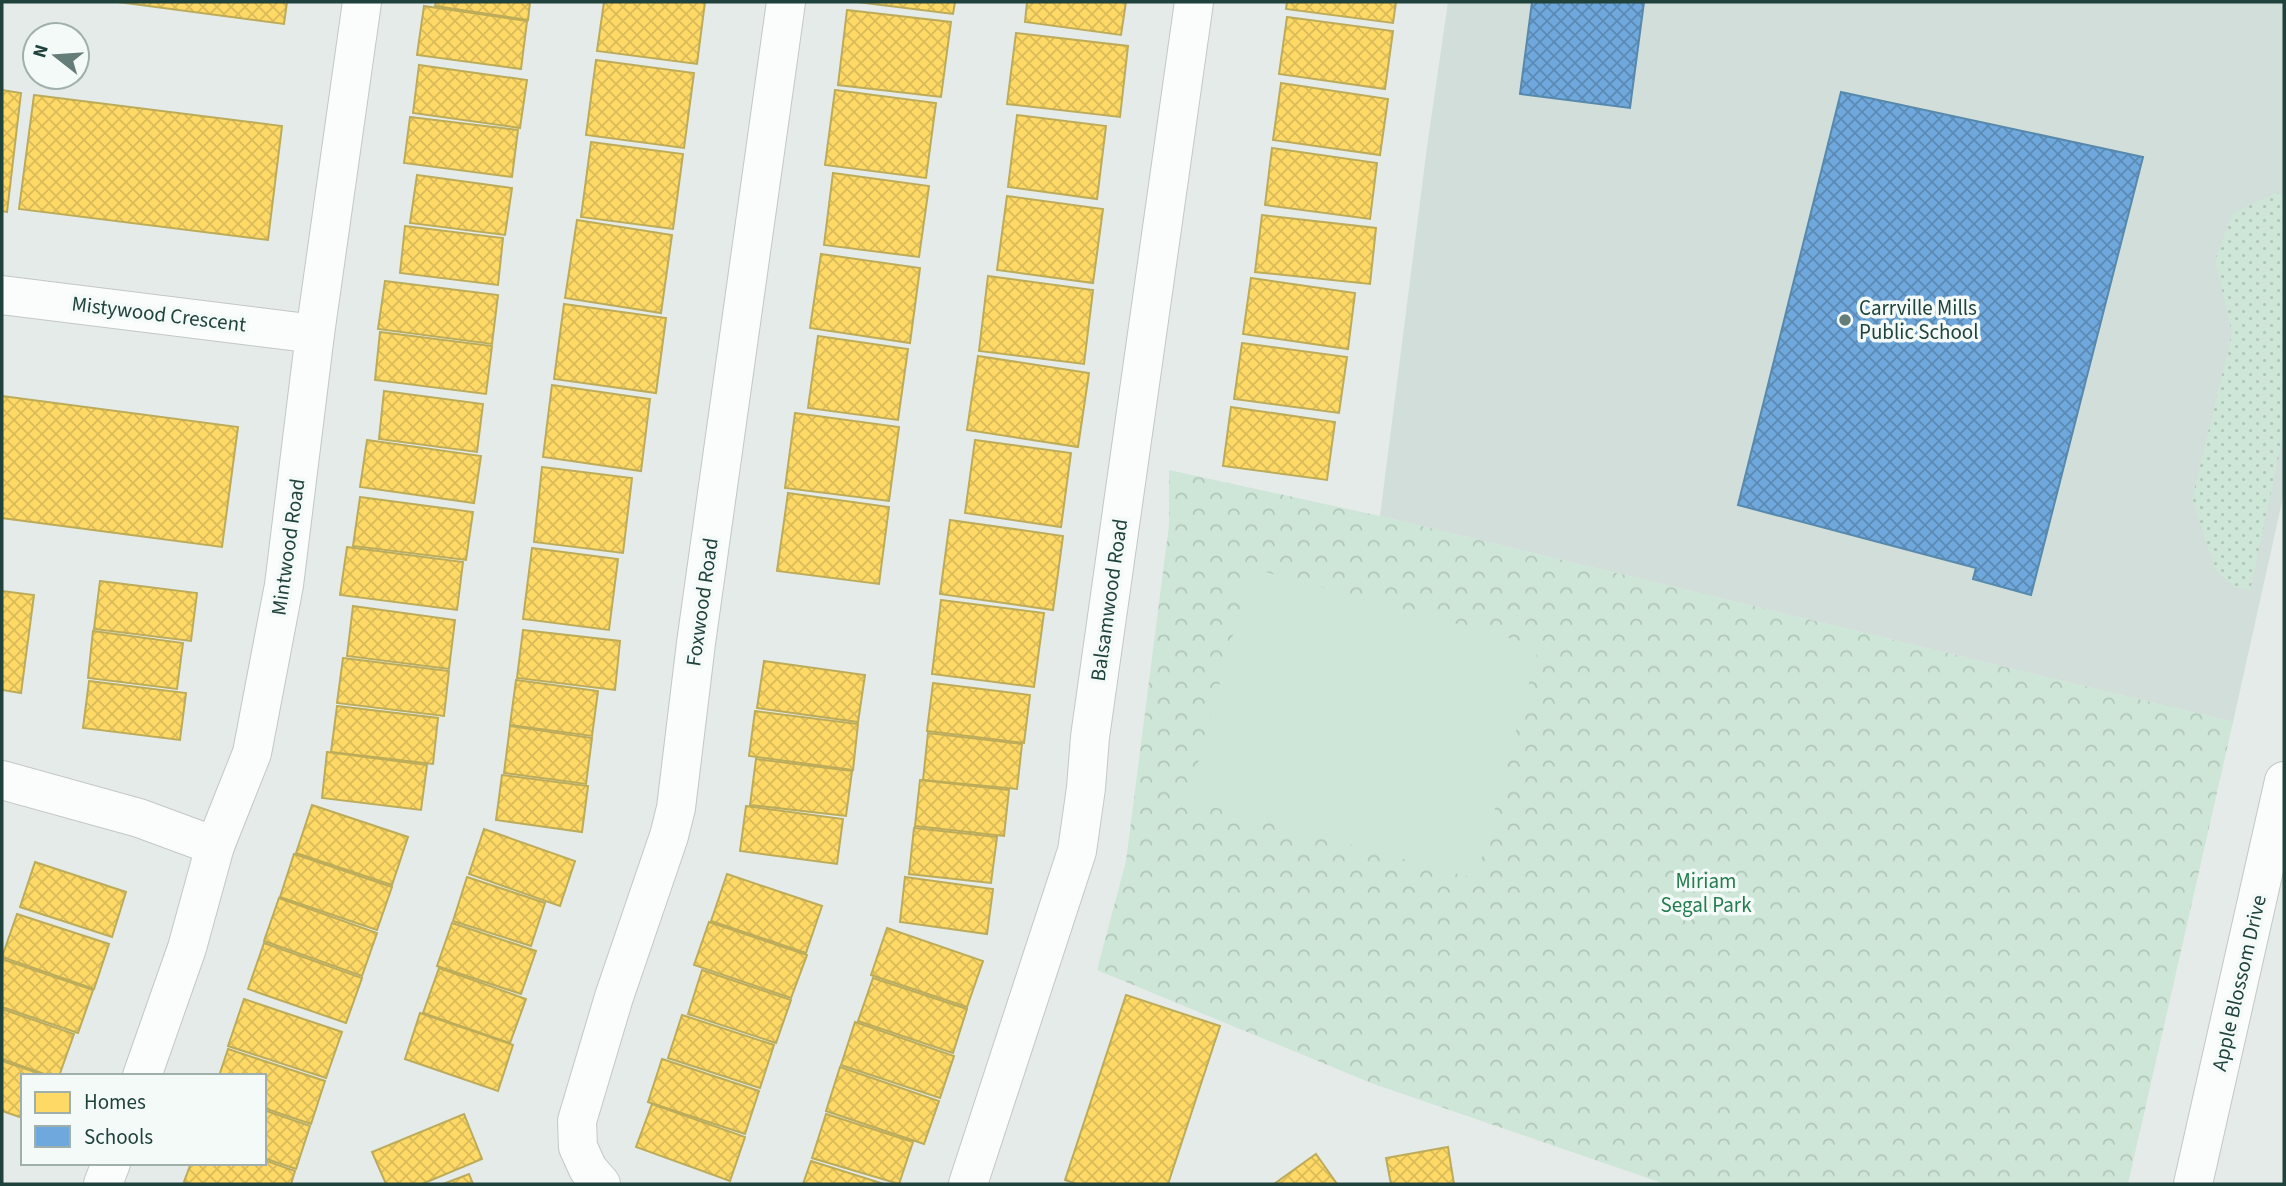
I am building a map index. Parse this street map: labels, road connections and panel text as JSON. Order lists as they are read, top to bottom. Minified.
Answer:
{"streets":{"street":["Mistywood Crescent","Mintwood Road","Balsamwood Road","Foxwood Road","Apple Blossom Drive"]},"crossings":[["Mistywood Crescent","Mintwood Road"]],"parks":["Miriam Segal Park"],"places":["Carrville Mills Public School"],"legend":["Homes","Schools"],"north":"left"}
